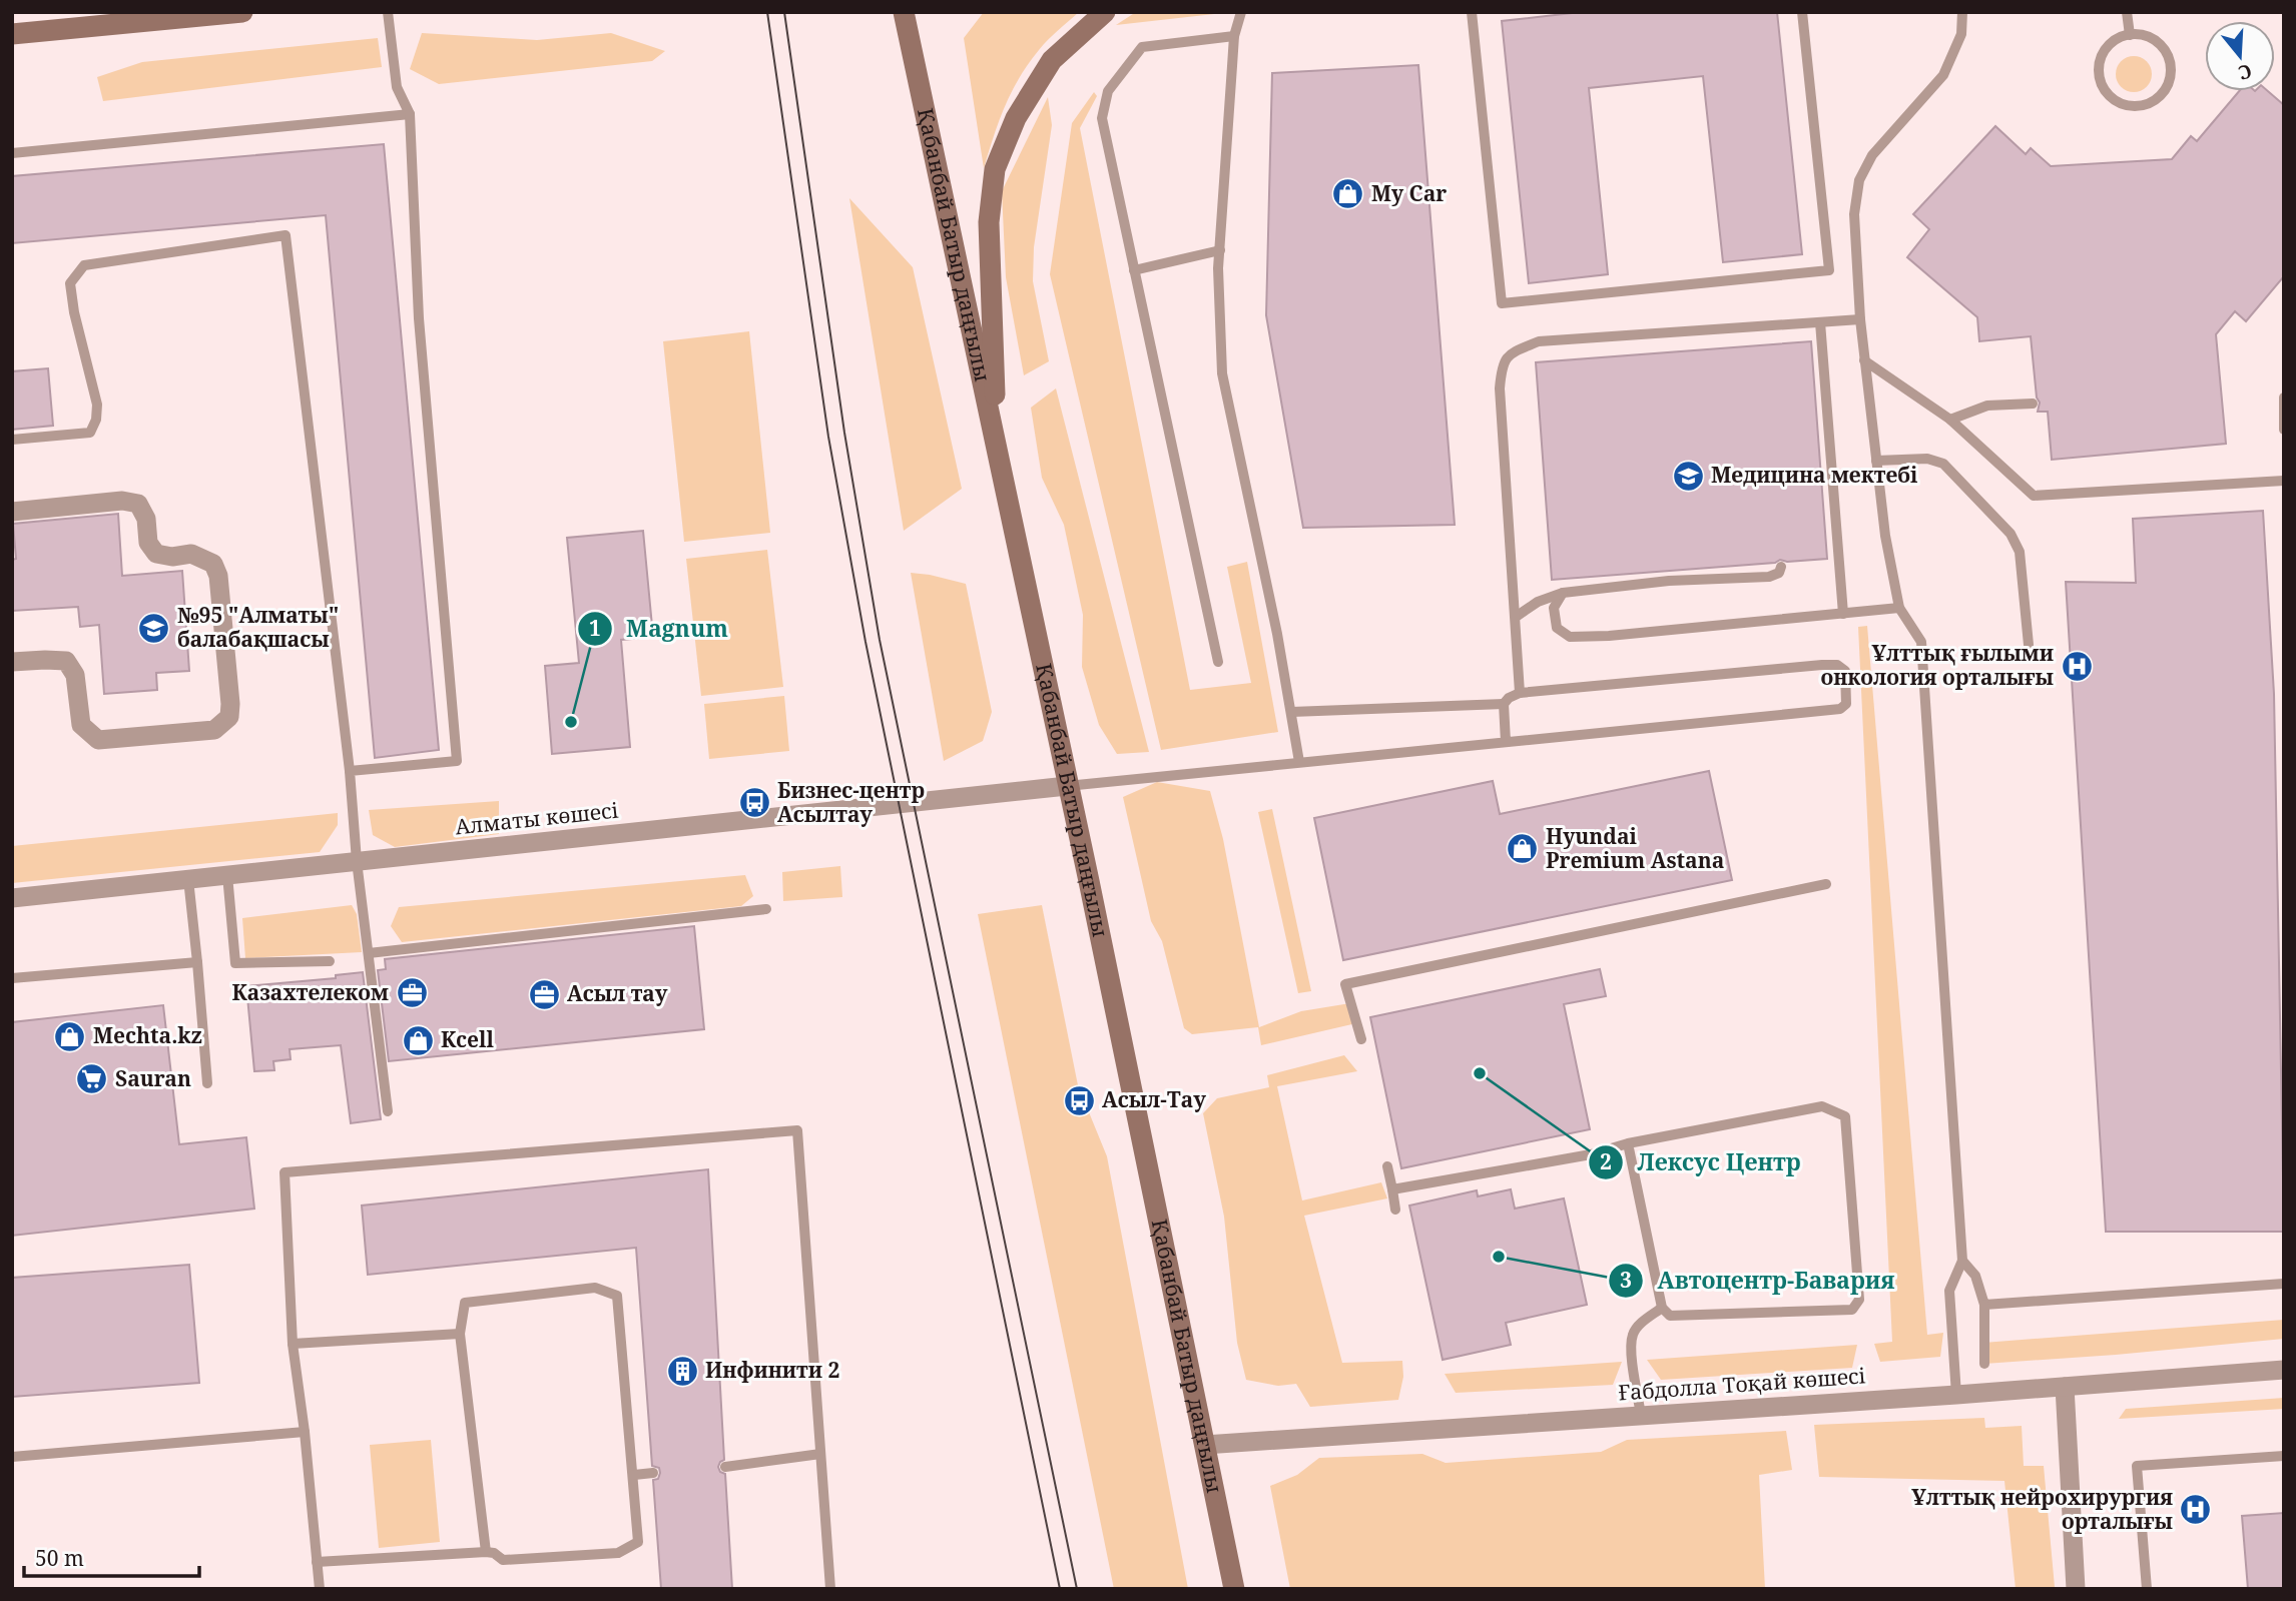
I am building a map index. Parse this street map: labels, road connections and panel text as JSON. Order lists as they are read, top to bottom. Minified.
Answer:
{"streets":{"main road":["Қабанбай Батыр даңғылы"],"street":["Алматы көшесі","Ғабдолла Тоқай көшесі"]},"crossings":[["Қабанбай Батыр даңғылы","Алматы көшесі"],["Қабанбай Батыр даңғылы","Ғабдолла Тоқай көшесі"]],"places":{"shop":["My Car","Hyundai Premium Astana","Mechta.kz","Kcell"],"school or university":["Медицина мектебі","№95 \"Алматы\" балабақшасы"],"hospital":["Ұлттық ғылыми онкология орталығы","Ұлттық нейрохирургия орталығы"],"other":["Magnum","Лексус Центр","Автоцентр-Бавария"],"bus stop":["Бизнес-центр Асылтау","Асыл-Тау"],"office":["Казахтелеком","Асыл тау"],"supermarket":["Sauran"],"building":["Инфинити 2"]},"scale_bar":"50 m","north":"bottom"}
